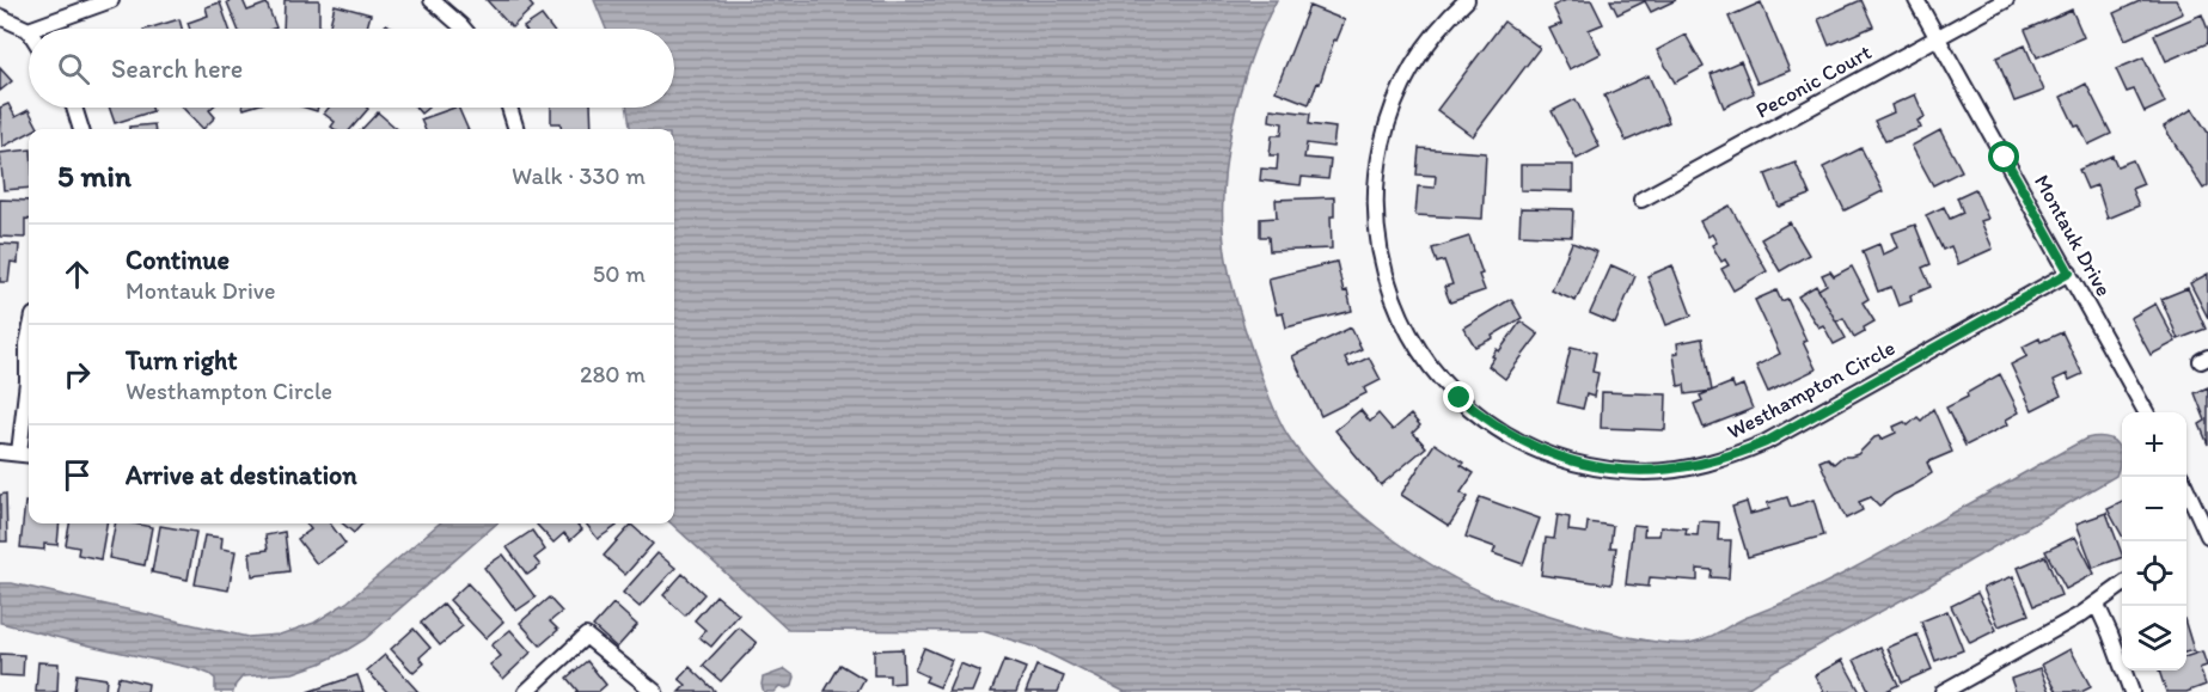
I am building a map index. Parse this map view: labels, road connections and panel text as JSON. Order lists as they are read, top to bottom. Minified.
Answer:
{"streets":{"street":["Peconic Court","Montauk Drive","Westhampton Circle"]},"crossings":[["Peconic Court","Montauk Drive"],["Montauk Drive","Westhampton Circle"]],"page":{"search":"Search here","heading":["5 min","Walk · 330 m"],"list":[["Continue","Montauk Drive","50 m"],["Turn right","Westhampton Circle","280 m"],"Arrive at destination"],"map_buttons":["+","−"]}}
